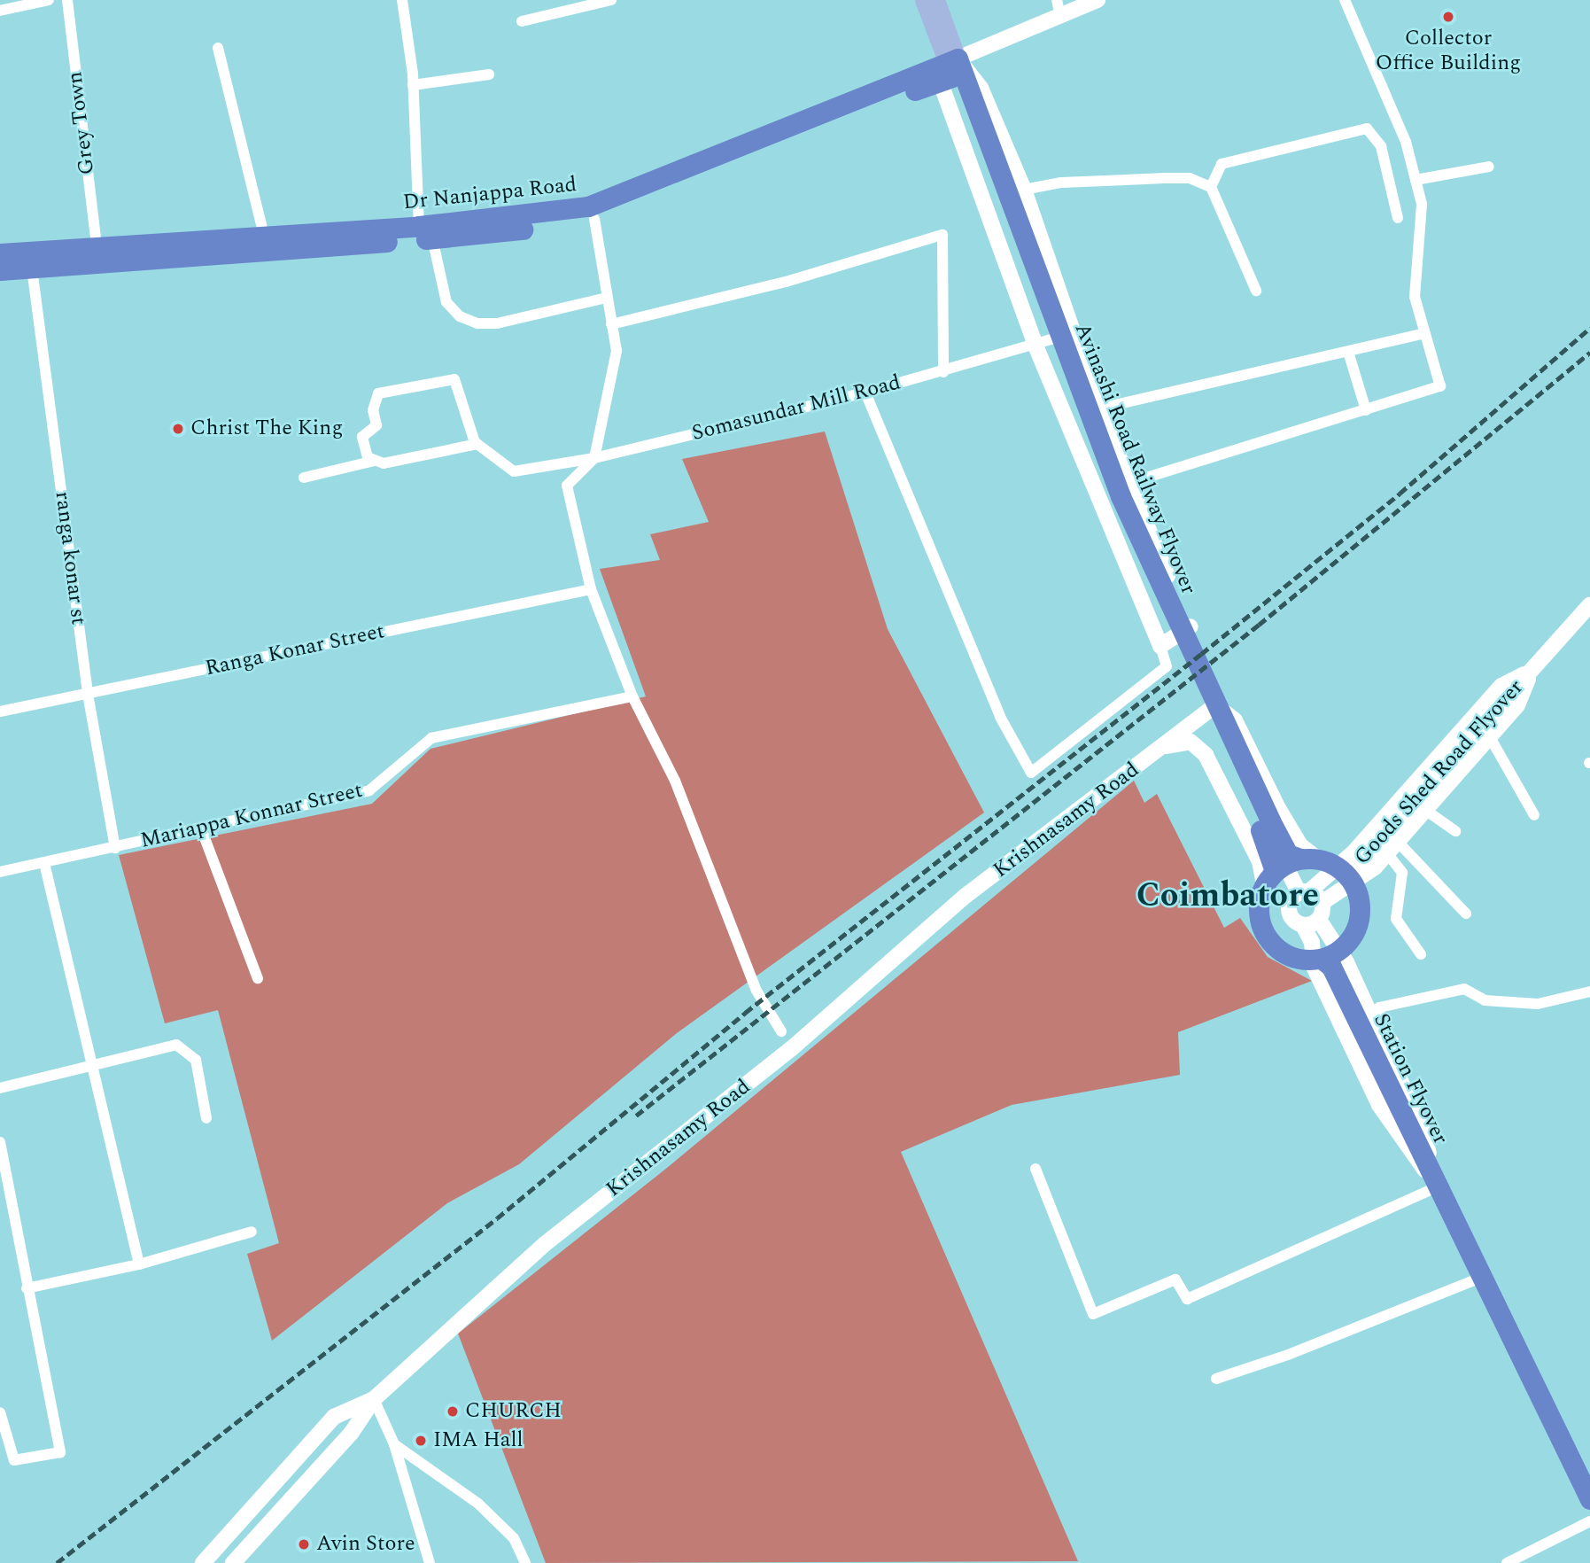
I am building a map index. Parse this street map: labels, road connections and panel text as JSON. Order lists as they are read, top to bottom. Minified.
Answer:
{"streets":{"highway":["Dr Nanjappa Road","Avinashi Road Railway Flyover","Station Flyover"],"main road":["Goods Shed Road Flyover","Krishnasamy Road"],"street":["Grey Town","Somasundar Mill Road","ranga konar st","Ranga Konar Street","Mariappa Konnar Street"]},"crossings":[["Grey Town","Dr Nanjappa Road"],["Dr Nanjappa Road","Avinashi Road Railway Flyover"],["Dr Nanjappa Road","ranga konar st"],["Avinashi Road Railway Flyover","Goods Shed Road Flyover"],["Avinashi Road Railway Flyover","Krishnasamy Road"],["Avinashi Road Railway Flyover","Station Flyover"],["ranga konar st","Ranga Konar Street"],["ranga konar st","Mariappa Konnar Street"],["Goods Shed Road Flyover","Krishnasamy Road"],["Goods Shed Road Flyover","Station Flyover"],["Krishnasamy Road","Station Flyover"]],"districts":["Coimbatore"],"places":["Collector Office Building","Christ The King","CHURCH","IMA Hall","Avin Store"]}
